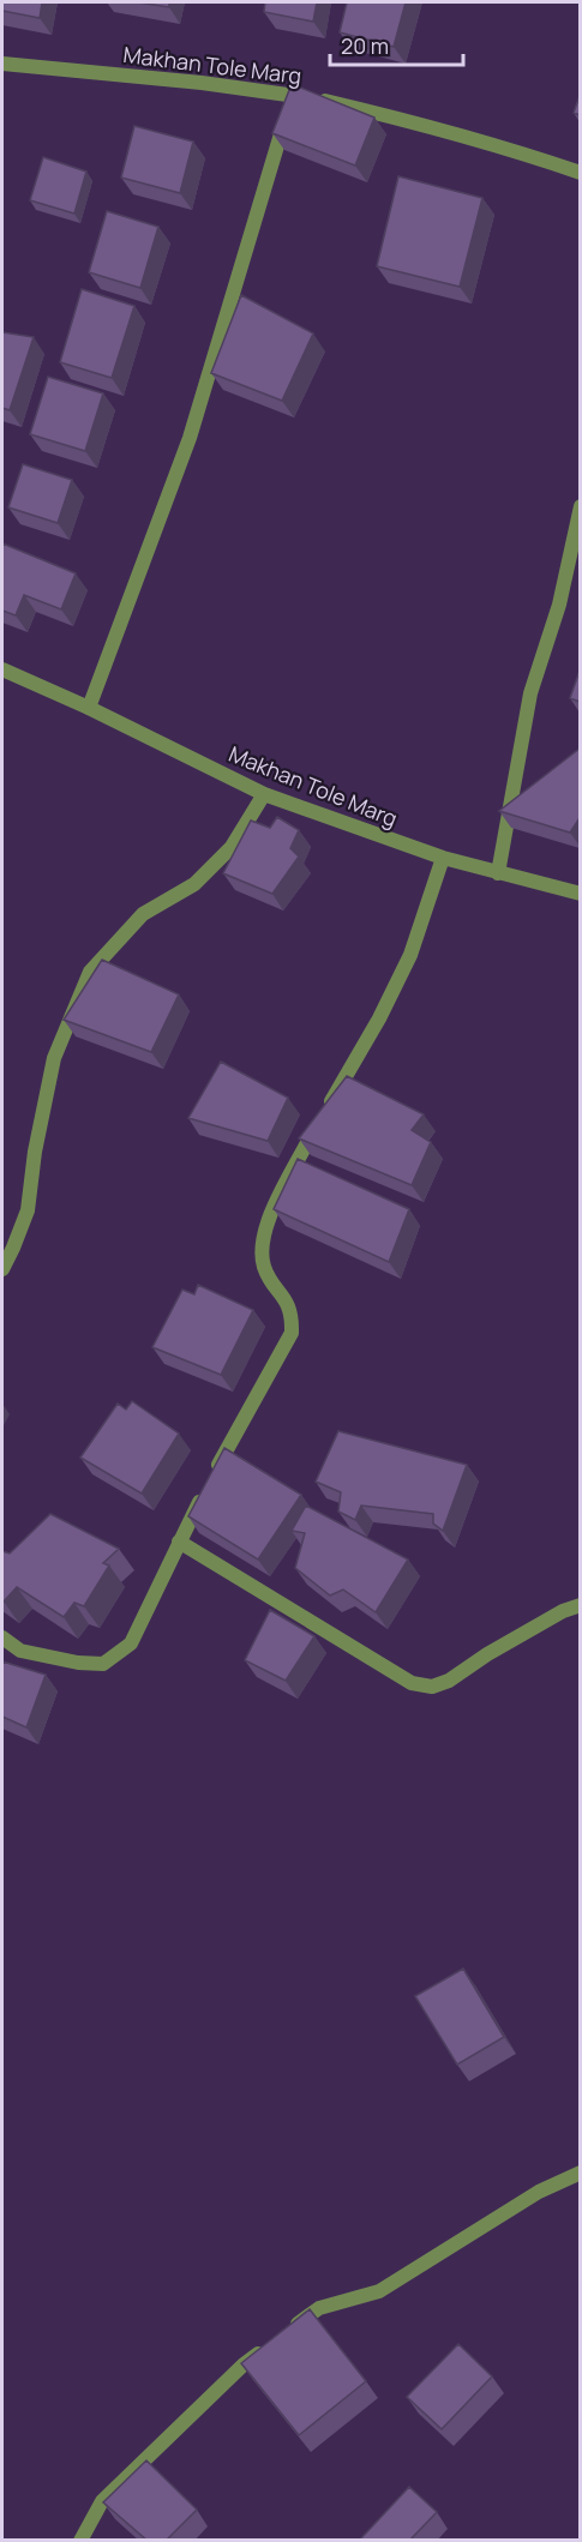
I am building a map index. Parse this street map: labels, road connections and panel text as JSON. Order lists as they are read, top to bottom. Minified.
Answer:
{"streets":{"street":["Makhan Tole Marg"]},"scale_bar":"20 m"}
